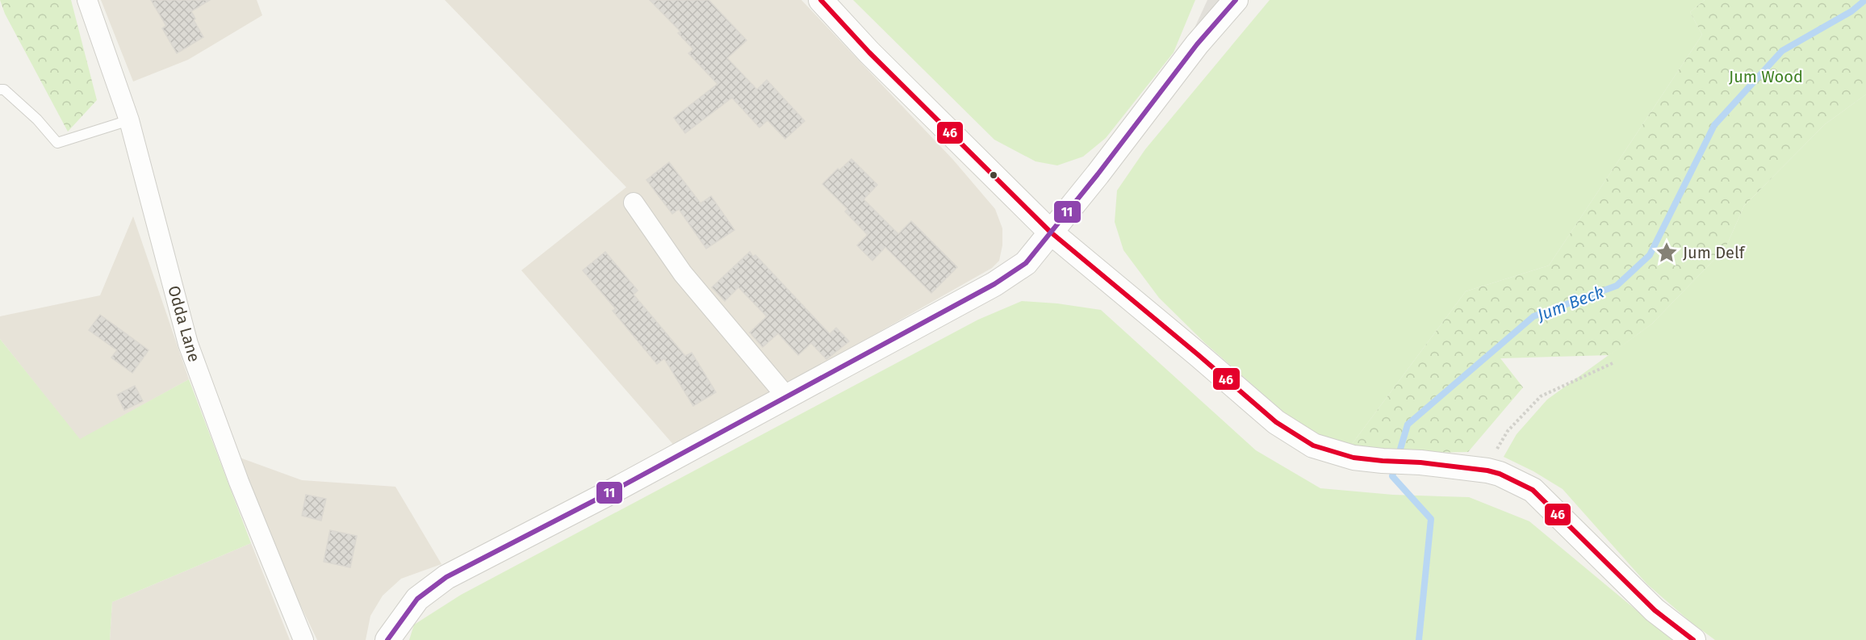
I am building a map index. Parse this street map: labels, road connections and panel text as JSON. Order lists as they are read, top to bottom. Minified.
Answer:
{"streets":{"street":["Odda Lane"]},"water":["Jum Beck"],"parks":["Jum Wood"],"places":{"place":["Jum Delf"]},"lines":["transit line 46","transit line 11"]}
